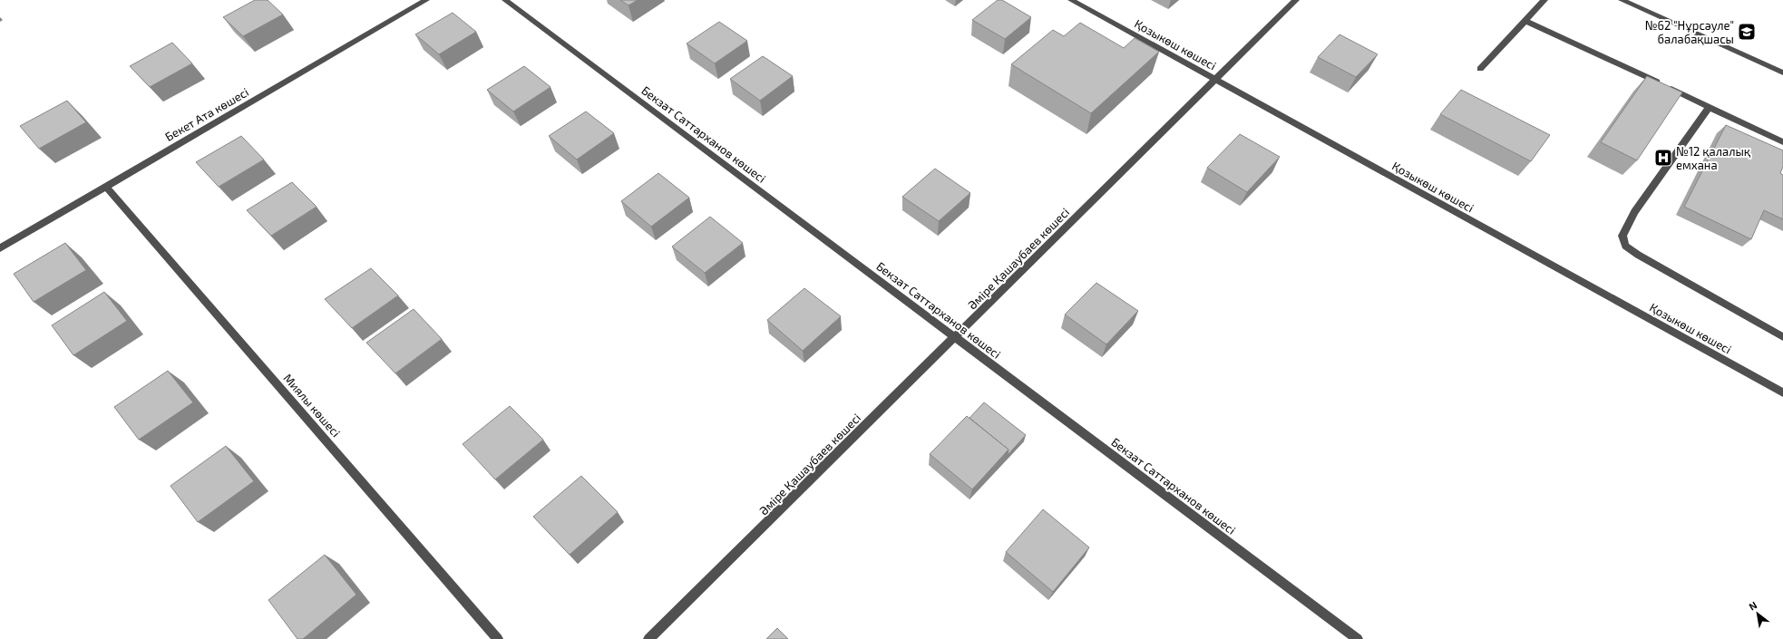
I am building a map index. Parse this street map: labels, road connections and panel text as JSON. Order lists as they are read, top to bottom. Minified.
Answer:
{"streets":{"street":["Қозыкөш көшесі","Бекет Ата көшесі","Бекзат Саттарханов көшесі","Әміре Қашаубаев көшесі","Миялы көшесі"]},"crossings":[["Қозыкөш көшесі","Әміре Қашаубаев көшесі"],["Бекет Ата көшесі","Миялы көшесі"],["Бекзат Саттарханов көшесі","Әміре Қашаубаев көшесі"]],"places":{"school or university":["№62 \"Нұрсәуле\" балабақшасы"],"hospital":["№12 қалалық емхана"]},"north":"top left"}
